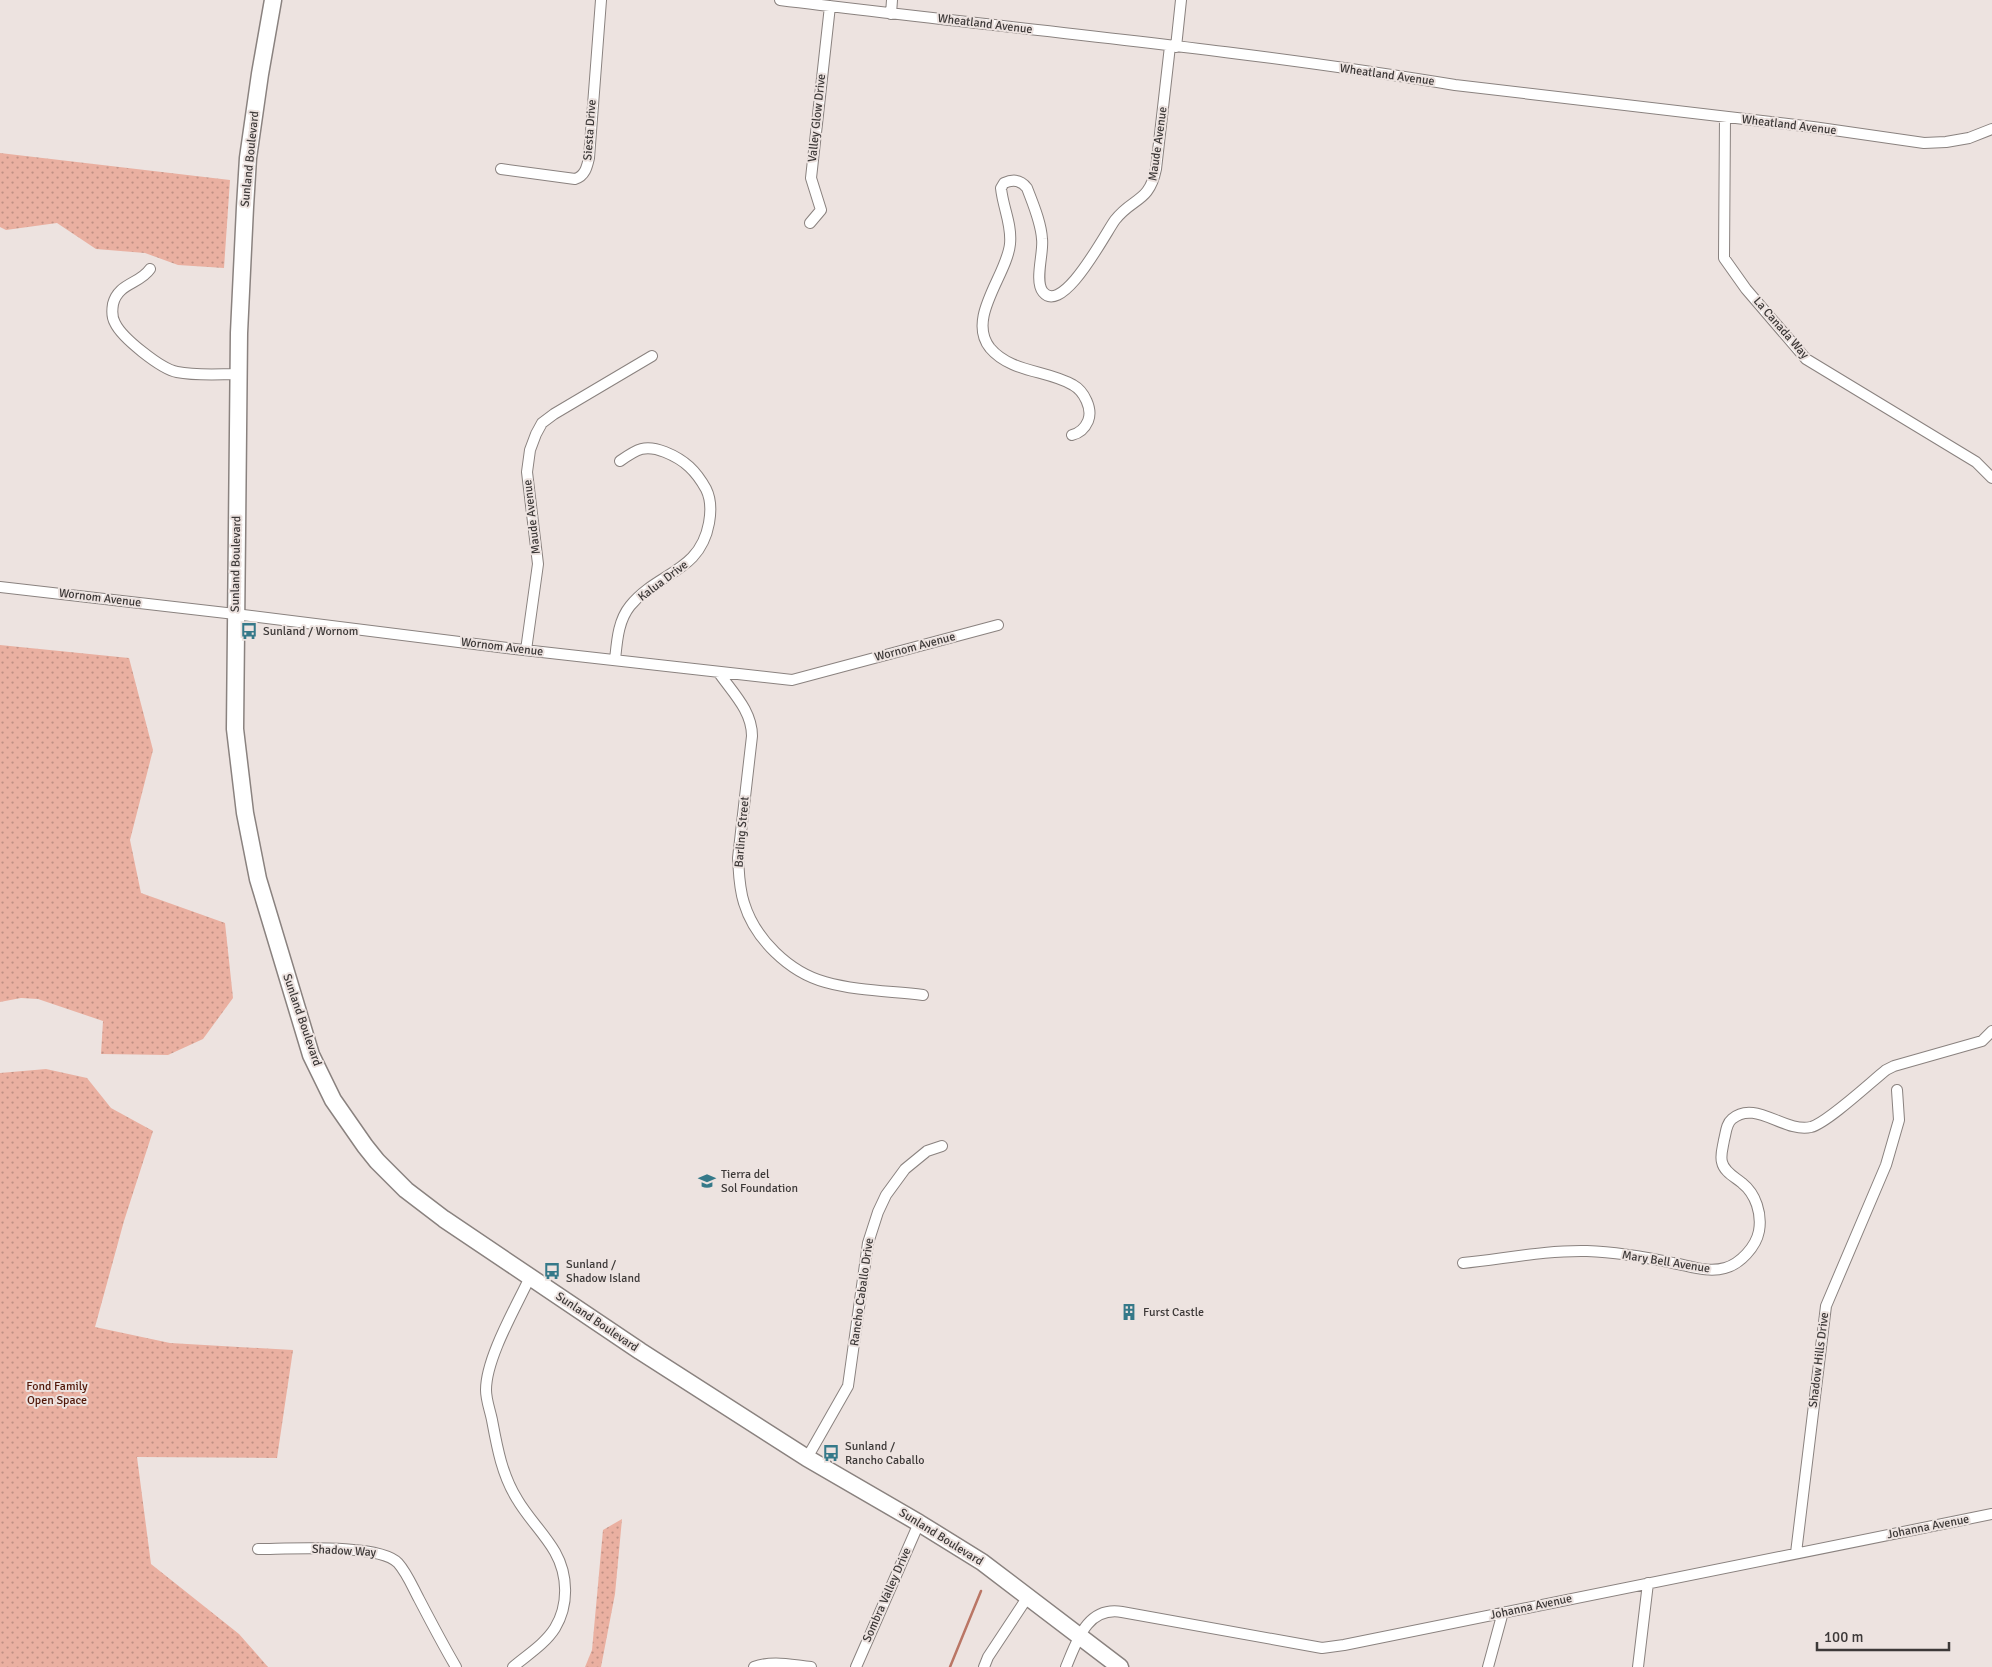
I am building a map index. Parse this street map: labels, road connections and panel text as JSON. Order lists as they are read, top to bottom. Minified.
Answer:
{"streets":{"main road":["Sunland Boulevard"],"street":["Wheatland Avenue","Valley Glow Drive","Siesta Drive","Maude Avenue","La Canada Way","Kalua Drive","Wornom Avenue","Barling Street","Mary Bell Avenue","Rancho Caballo Drive","Shadow Hills Drive","Johanna Avenue","Shadow Way","Sombra Valley Drive"]},"crossings":[["Wheatland Avenue","Valley Glow Drive"],["Wheatland Avenue","Maude Avenue"],["Wheatland Avenue","La Canada Way"],["Maude Avenue","Wornom Avenue"],["Sunland Boulevard","Wornom Avenue"],["Sunland Boulevard","Rancho Caballo Drive"],["Sunland Boulevard","Johanna Avenue"],["Sunland Boulevard","Sombra Valley Drive"],["Kalua Drive","Wornom Avenue"],["Wornom Avenue","Barling Street"],["Shadow Hills Drive","Johanna Avenue"]],"parks":["Fond Family Open Space"],"places":{"bus stop":["Sunland / Wornom","Sunland / Shadow Island","Sunland / Rancho Caballo"],"school or university":["Tierra del Sol Foundation"],"building":["Furst Castle"]},"scale_bar":"100 m"}
